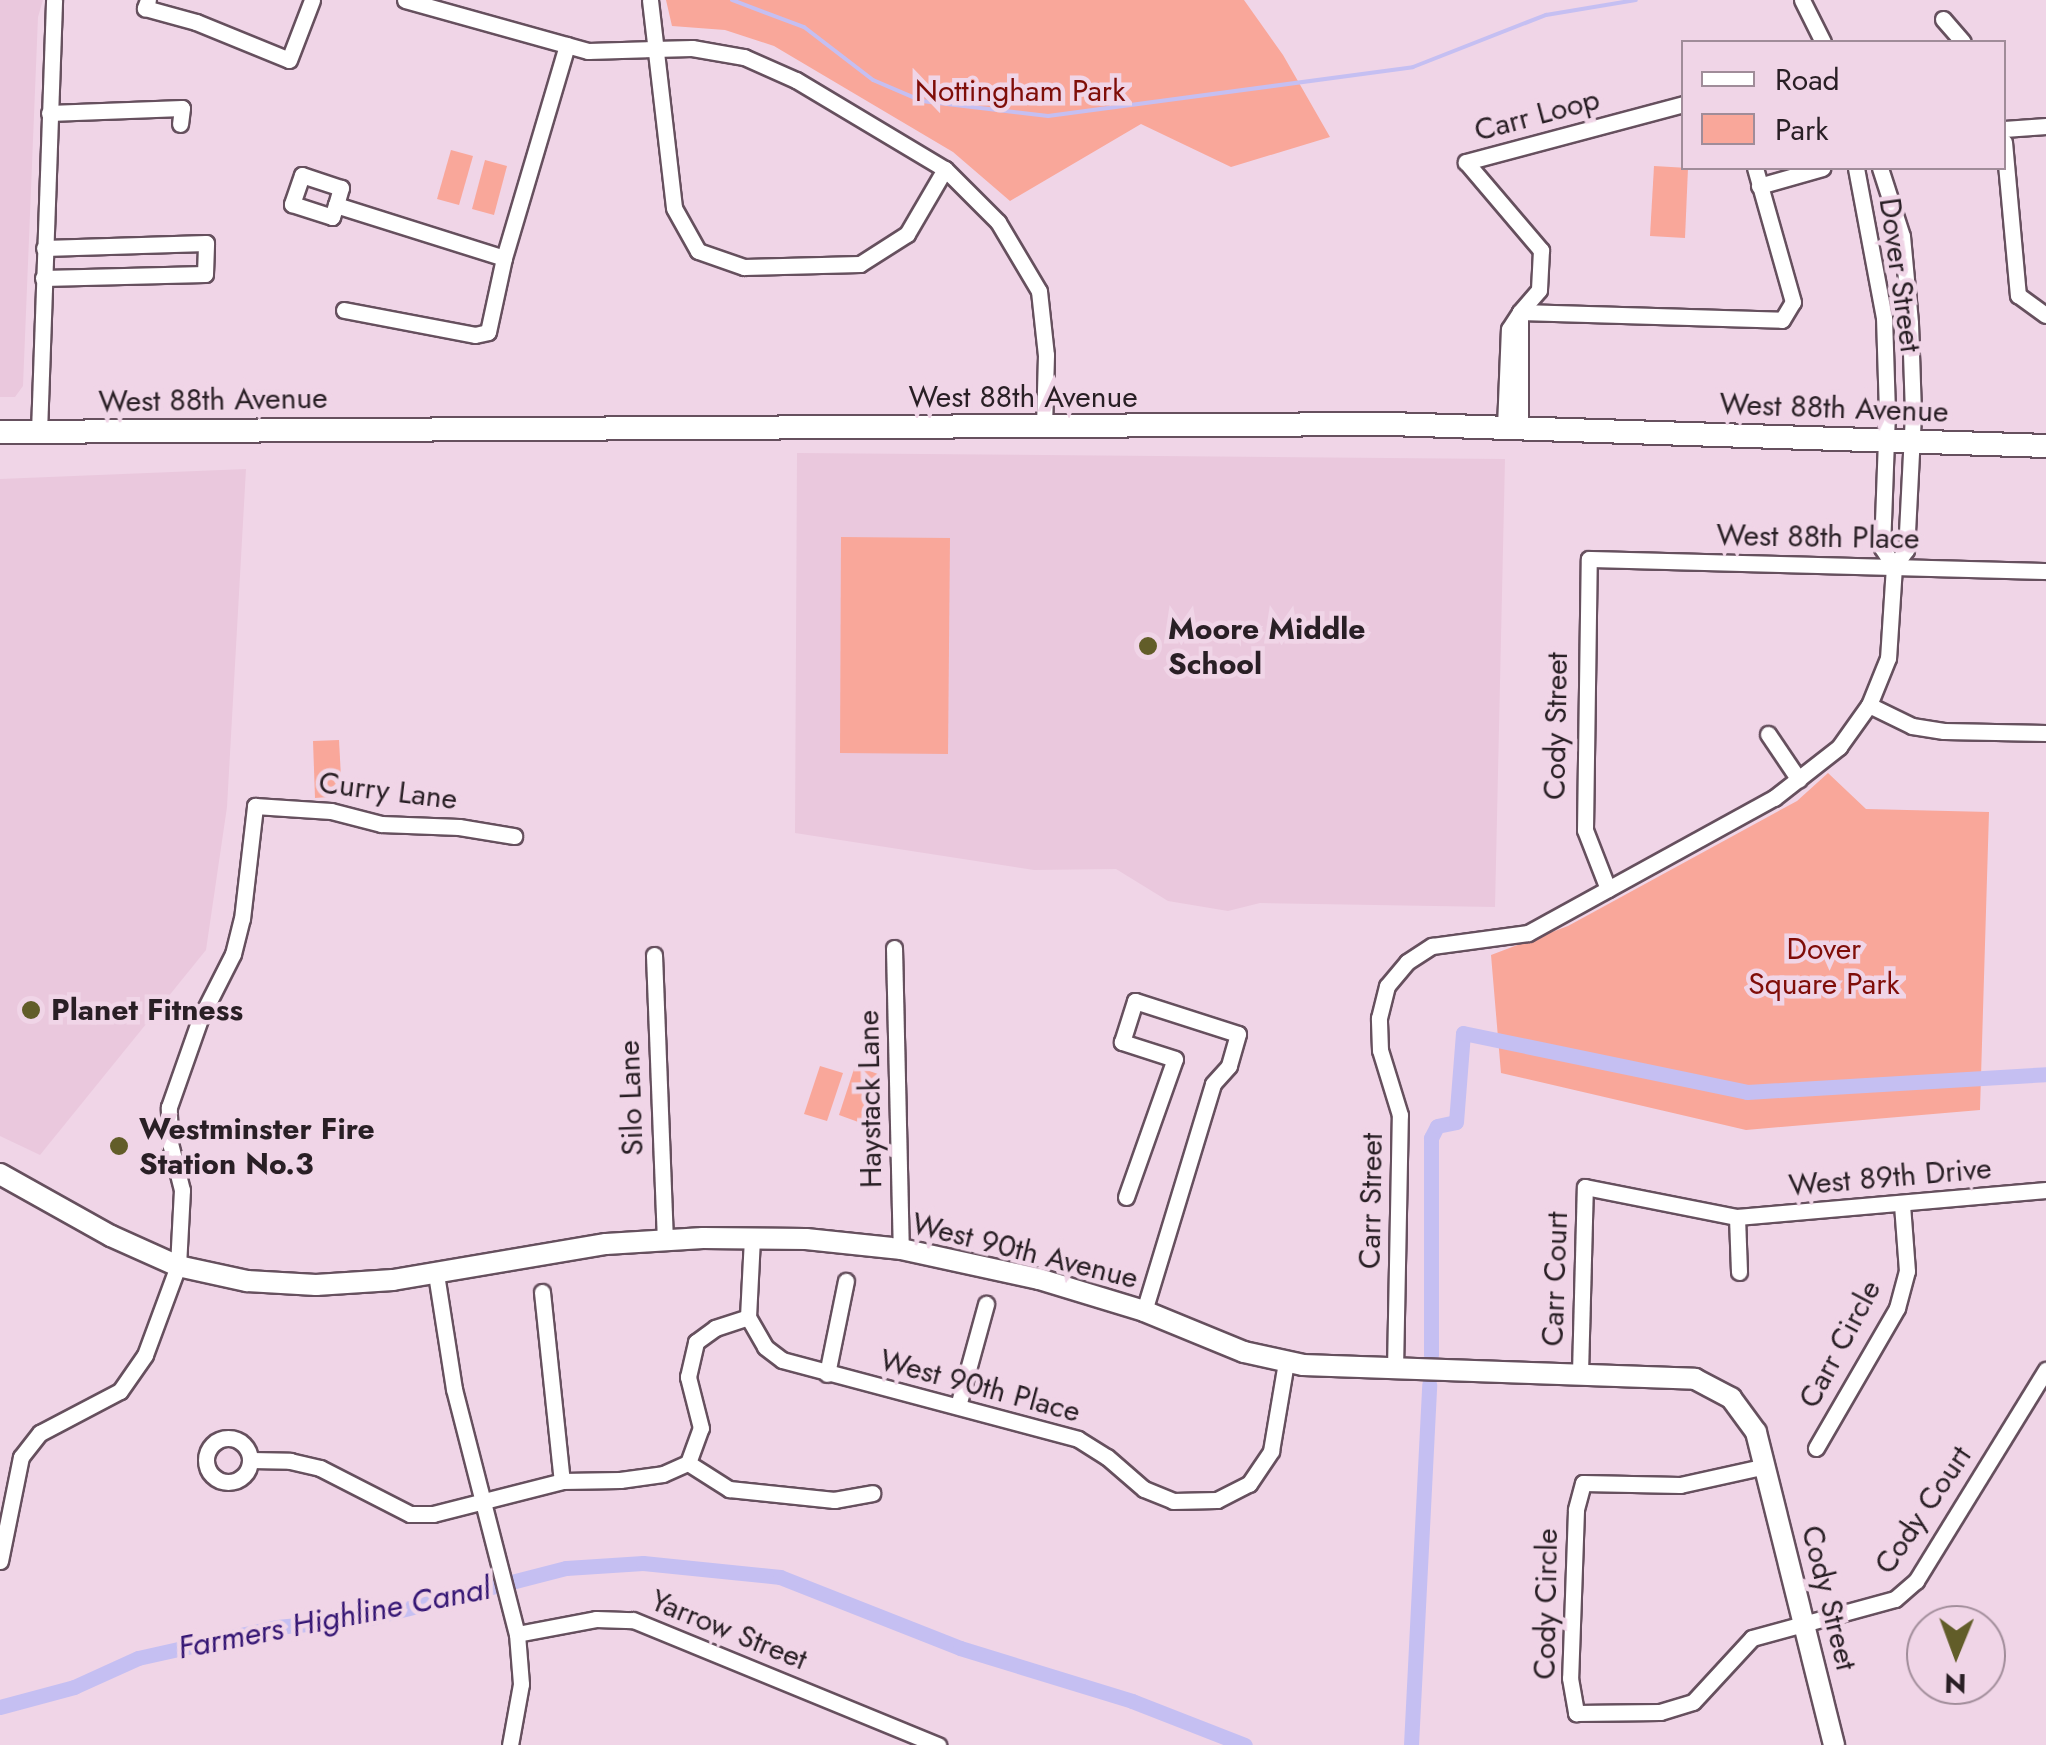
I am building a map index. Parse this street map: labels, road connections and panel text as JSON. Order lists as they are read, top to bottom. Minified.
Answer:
{"streets":{"main road":["West 88th Avenue"],"street":["Carr Loop","Dover Street","West 88th Place","Cody Street","Curry Lane","Silo Lane","Haystack Lane","West 89th Drive","Carr Street","West 90th Avenue","Carr Court","Carr Circle","West 90th Place","Cody Court","Cody Circle","Yarrow Street"]},"crossings":[["Carr Loop","West 88th Avenue"],["Dover Street","West 88th Avenue"],["Dover Street","West 88th Place"],["Dover Street","Carr Street"],["West 88th Place","Cody Street"],["Cody Street","Carr Street"],["Cody Street","West 90th Avenue"],["Cody Street","Cody Court"],["Cody Street","Cody Circle"],["Curry Lane","West 90th Avenue"],["Silo Lane","West 90th Avenue"],["Haystack Lane","West 90th Avenue"],["West 89th Drive","Carr Court"],["West 89th Drive","Carr Circle"],["Carr Street","West 90th Avenue"],["West 90th Avenue","Carr Court"],["West 90th Avenue","West 90th Place"],["West 90th Avenue","Cody Circle"],["Cody Court","Cody Circle"]],"water":["Farmers Highline Canal"],"parks":["Nottingham Park","Dover Square Park"],"places":["Moore Middle School","Planet Fitness","Westminster Fire Station No.3"],"legend":["Road","Park"],"north":"bottom"}
